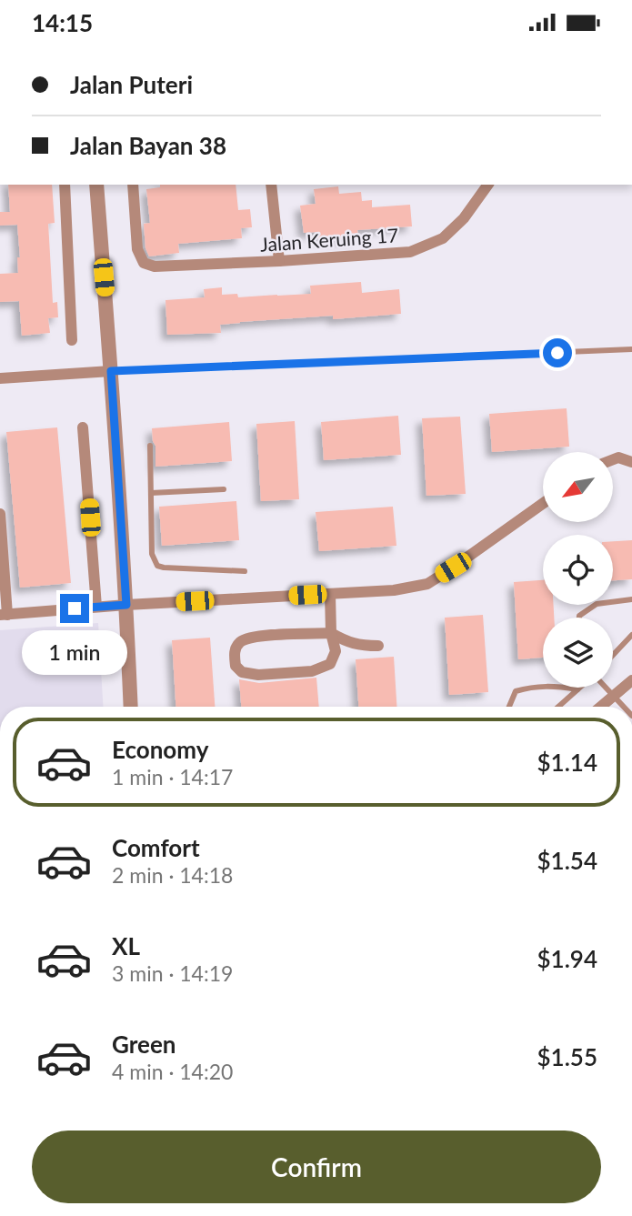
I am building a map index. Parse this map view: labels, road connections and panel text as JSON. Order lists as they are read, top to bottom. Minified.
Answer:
{"streets":{"street":["Jalan Keruing 17"]},"north":"bottom left","page":{"status":"14:15","banner":["Jalan Puteri","Jalan Bayan 38"],"bubble":"1 min","list":[{"name":"Economy","note":"1 min · 14:17","value":"$1.14"},{"name":"Comfort","note":"2 min · 14:18","value":"$1.54"},{"name":"XL","note":"3 min · 14:19","value":"$1.94"},{"name":"Green","note":"4 min · 14:20","value":"$1.55"}],"buttons":"Confirm"}}
